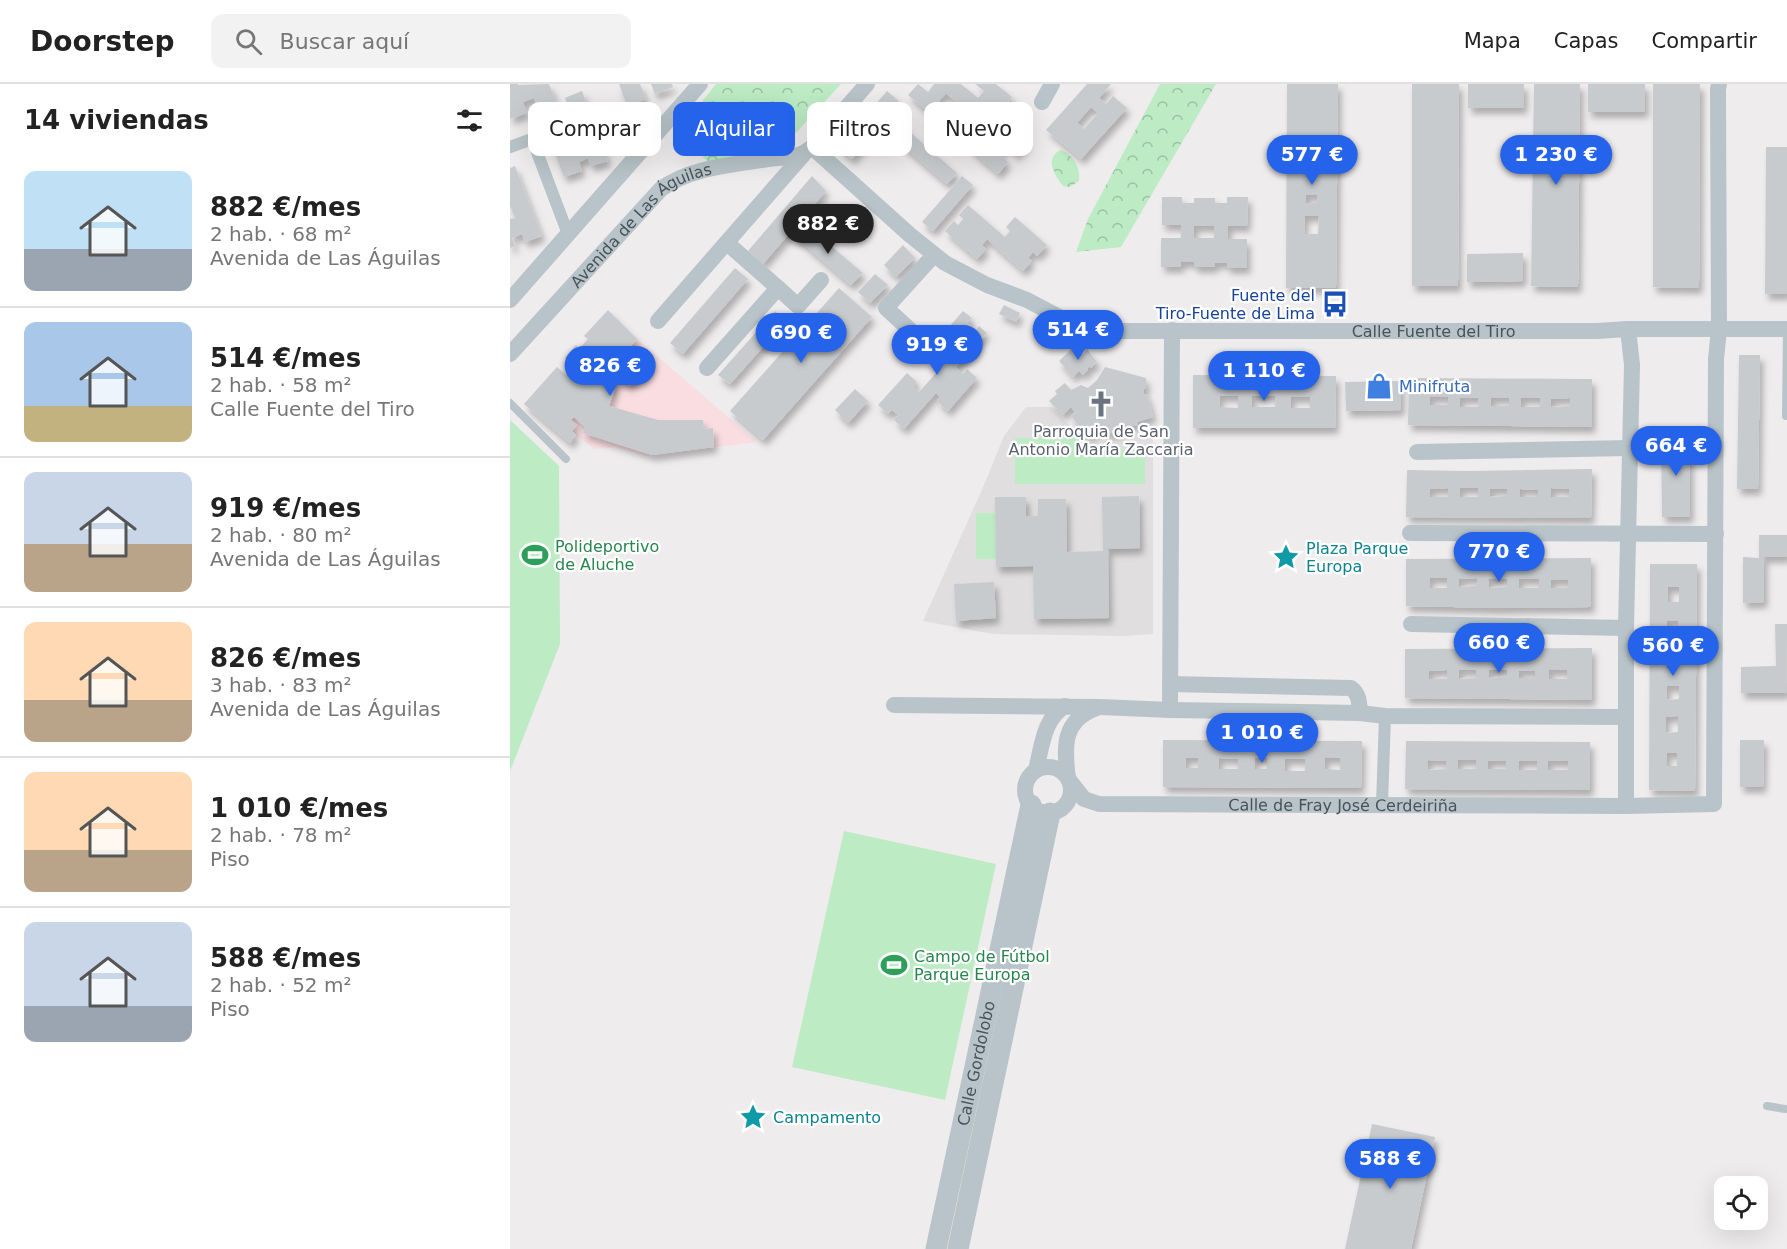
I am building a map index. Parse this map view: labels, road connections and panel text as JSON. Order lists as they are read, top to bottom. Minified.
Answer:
{"streets":{"street":["Avenida de Las Águilas","Calle Fuente del Tiro","Calle de Fray José Cerdeiriña","Calle Gordolobo"]},"crossings":[["Calle de Fray José Cerdeiriña","Calle Gordolobo"]],"places":{"bus stop":["Fuente del Tiro-Fuente de Lima"],"shop":["Minifruta"],"church":["Parroquia de San Antonio María Zaccaria"],"sports":["Polideportivo de Aluche","Campo de Fútbol Parque Europa"],"place":["Plaza Parque Europa","Campamento"]},"page":{"header":"Doorstep","search":"Buscar aquí","nav":["Mapa","Capas","Compartir"],"heading":"14 viviendas","chip":["Comprar","Alquilar","Filtros","Nuevo"],"price":["577 €","1 230 €","882 €","514 €","690 €","919 €","826 €","1 110 €","664 €","770 €","660 €","560 €","1 010 €","588 €"],"list":[{"name":"882 €/mes","note":"2 hab. · 68 m² · Avenida de Las Águilas"},{"name":"514 €/mes","note":"2 hab. · 58 m² · Calle Fuente del Tiro"},{"name":"919 €/mes","note":"2 hab. · 80 m² · Avenida de Las Águilas"},{"name":"826 €/mes","note":"3 hab. · 83 m² · Avenida de Las Águilas"},{"name":"1 010 €/mes","note":"2 hab. · 78 m² · Piso"},{"name":"588 €/mes","note":"2 hab. · 52 m² · Piso"}]}}
